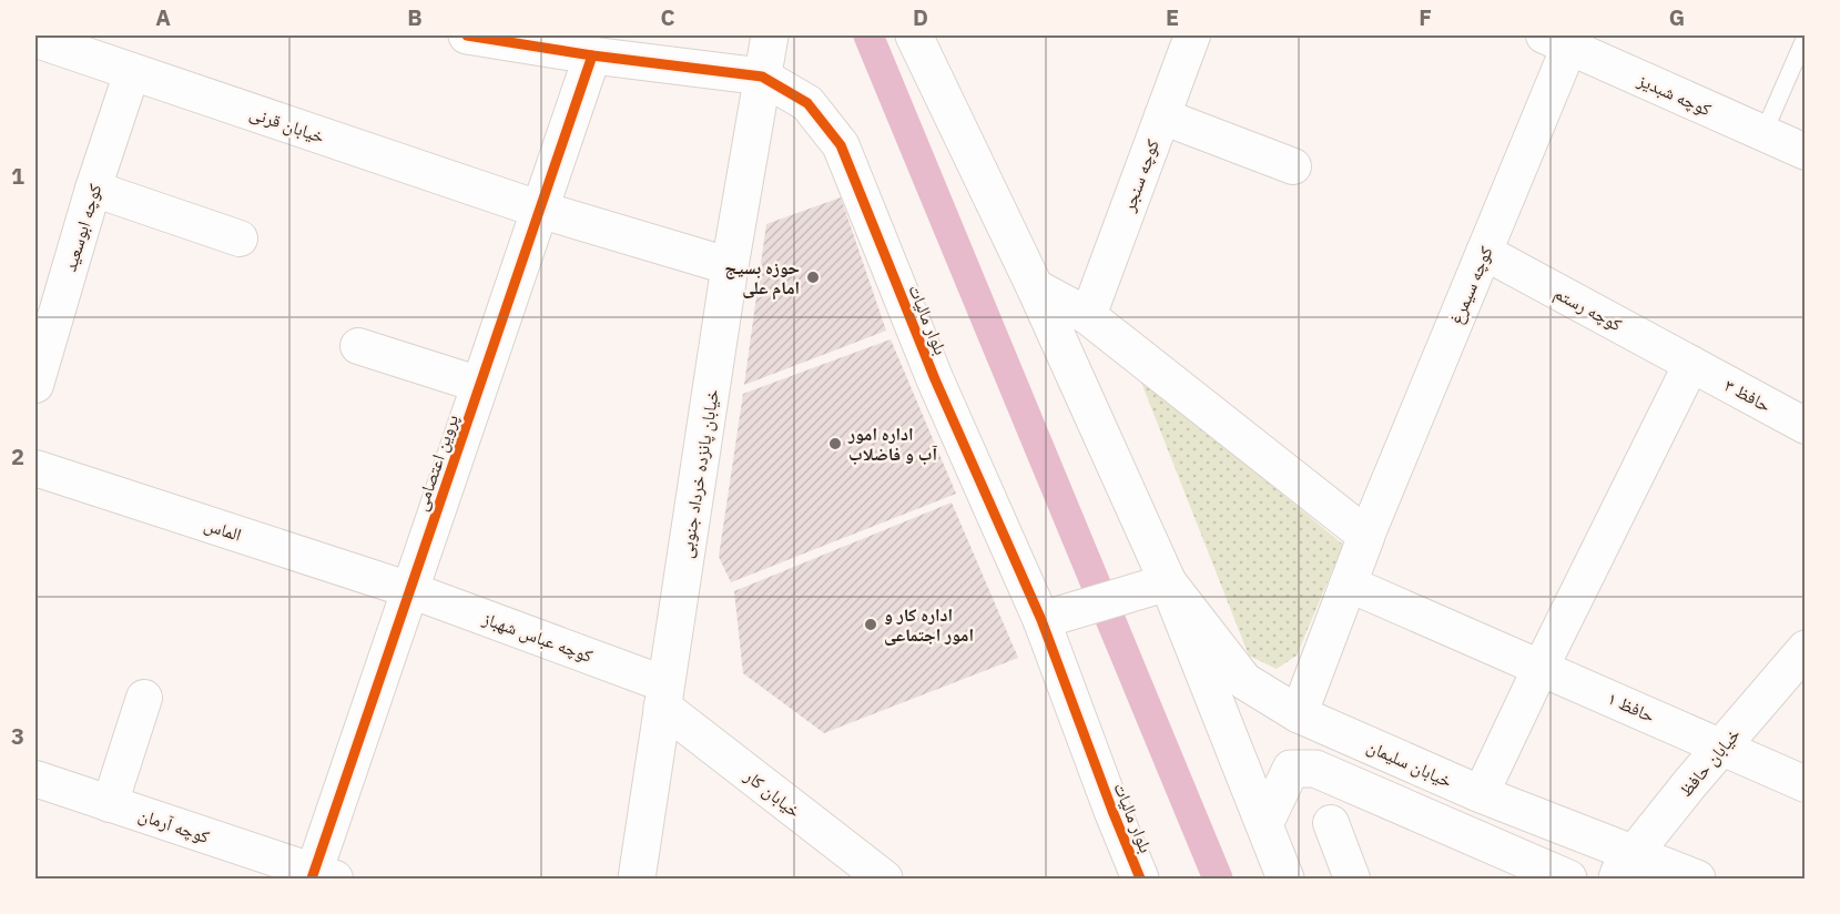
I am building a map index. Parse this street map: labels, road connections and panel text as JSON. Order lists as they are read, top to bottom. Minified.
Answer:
{"streets":{"street":["کوچه شبدیز","خیابان قرنی","کوچه سنجر","کوچه ابوسعید","کوچه سیمرغ","کوچه رستم","بلوار مالیات","حافظ ۳","پروین اعتصامی","خیابان پانزده خرداد جنوبی","الماس","کوچه عباس شهباز","حافظ ۱","خیابان حافظ","خیابان سلیمان","خیابان کار","کوچه آرمان"]},"crossings":[["کوچه شبدیز","کوچه سیمرغ"],["خیابان قرنی","کوچه ابوسعید"],["خیابان قرنی","پروین اعتصامی"],["خیابان قرنی","خیابان پانزده خرداد جنوبی"],["کوچه سیمرغ","کوچه رستم"],["کوچه رستم","حافظ ۳"],["بلوار مالیات","پروین اعتصامی"],["بلوار مالیات","خیابان پانزده خرداد جنوبی"],["پروین اعتصامی","الماس"],["پروین اعتصامی","کوچه عباس شهباز"],["پروین اعتصامی","کوچه آرمان"],["خیابان پانزده خرداد جنوبی","کوچه عباس شهباز"],["خیابان پانزده خرداد جنوبی","خیابان کار"],["الماس","کوچه عباس شهباز"],["کوچه عباس شهباز","خیابان کار"],["حافظ ۱","خیابان حافظ"],["خیابان حافظ","خیابان سلیمان"]],"places":["حوزه بسیج امام علی","اداره امور آب و فاضلاب","اداره کار و امور اجتماعی"],"grid":{"columns":["A","B","C","D","E","F","G"],"rows":["1","2","3"]}}
